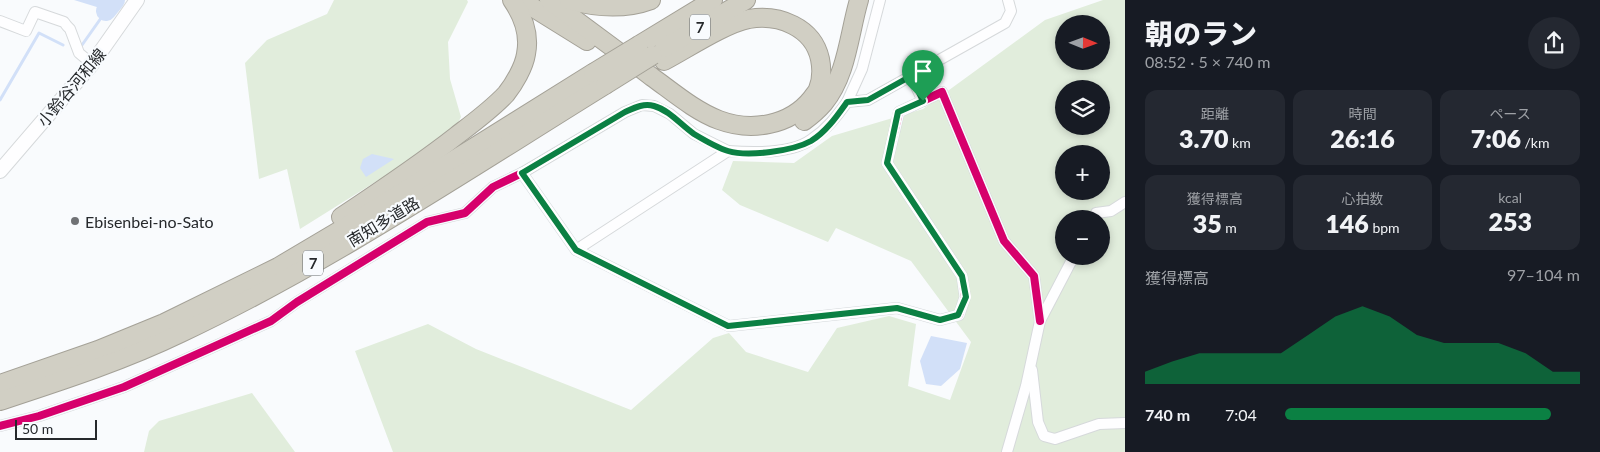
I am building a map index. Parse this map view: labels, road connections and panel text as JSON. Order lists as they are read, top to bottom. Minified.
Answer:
{"streets":{"highway":["7","南知多道路"],"main road":["小鈴谷河和線"]},"places":["Ebisenbei-no-Sato"],"scale_bar":"50 m","north":"right","page":{"heading":["朝のラン","08:52 · 5 × 740 m"],"map_buttons":["+","−"],"stats":[["距離","3.70 km"],["時間","26:16"],["ペース","7:06 /km"],["獲得標高","35 m"],["心拍数","146 bpm"],["kcal","253"]],"chart":["獲得標高","97–104 m"],"list":[{"name":"740 m","note":"7:04"}],"scale":"50 m"}}
